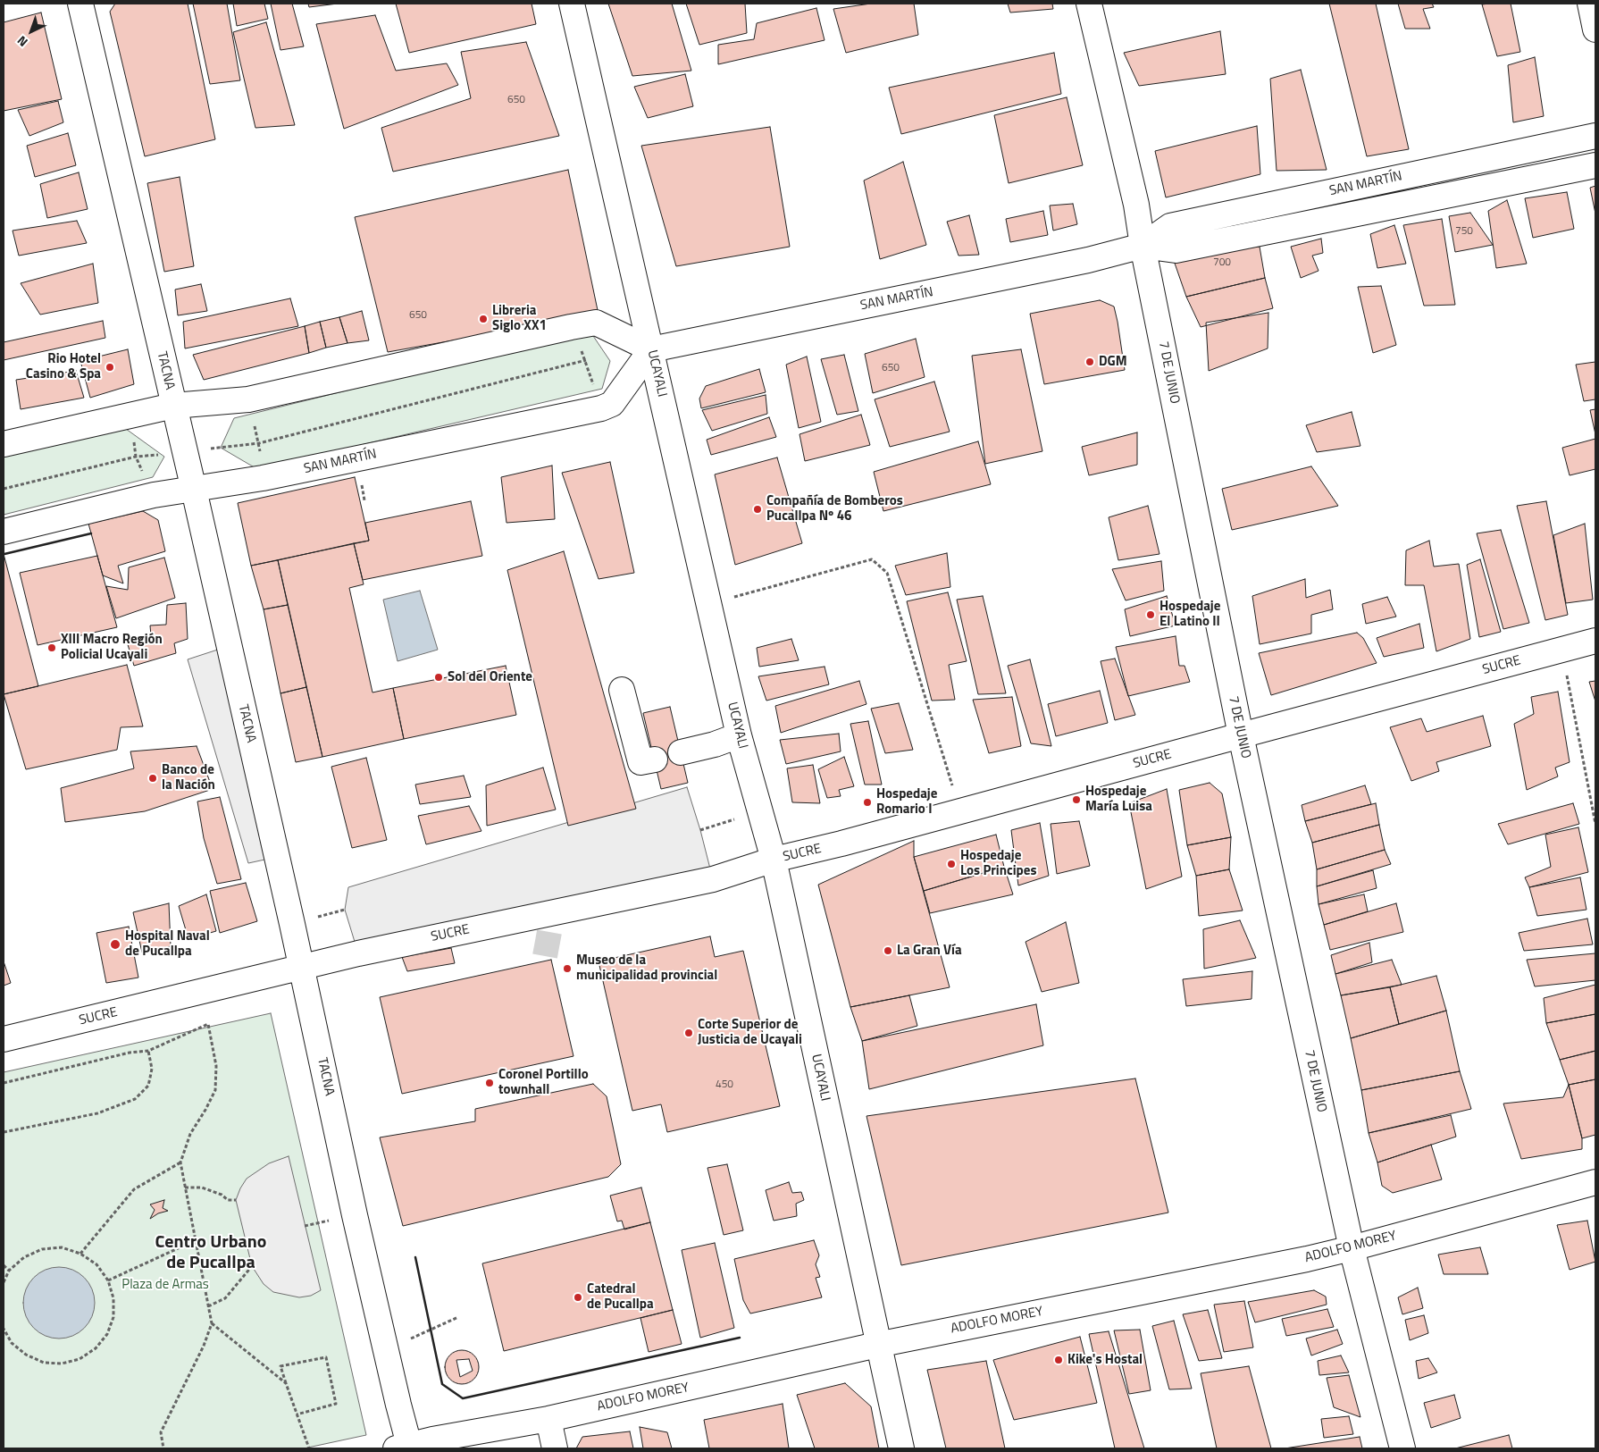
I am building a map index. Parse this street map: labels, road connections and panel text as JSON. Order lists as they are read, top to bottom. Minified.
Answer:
{"streets":{"street":["SAN MARTÍN","TACNA","7 DE JUNIO","UCAYALI","SUCRE","ADOLFO MOREY"]},"crossings":[["SAN MARTÍN","TACNA"],["SAN MARTÍN","7 DE JUNIO"],["SAN MARTÍN","UCAYALI"],["TACNA","SUCRE"],["TACNA","ADOLFO MOREY"],["7 DE JUNIO","SUCRE"],["7 DE JUNIO","ADOLFO MOREY"],["UCAYALI","SUCRE"],["UCAYALI","ADOLFO MOREY"]],"districts":["Centro Urbano de Pucallpa"],"parks":["Plaza de Armas"],"places":["Libreria Siglo XX1","DGM","Rio Hotel Casino & Spa","Compañía de Bomberos Pucallpa Nº 46","Hospedaje El Latino II","XIII Macro Región Policial Ucayali","Sol del Oriente","Banco de la Nación","Hospedaje María Luisa","Hospedaje Romario I","Hospedaje Los Principes","Hospital Naval de Pucallpa","La Gran Vía","Museo de la municipalidad provincial","Corte Superior de Justicia de Ucayali","Coronel Portillo townhall","Catedral de Pucallpa","Kike's Hostal"],"house_numbers":["650","750","700","650","650","450"],"north":"bottom left"}
